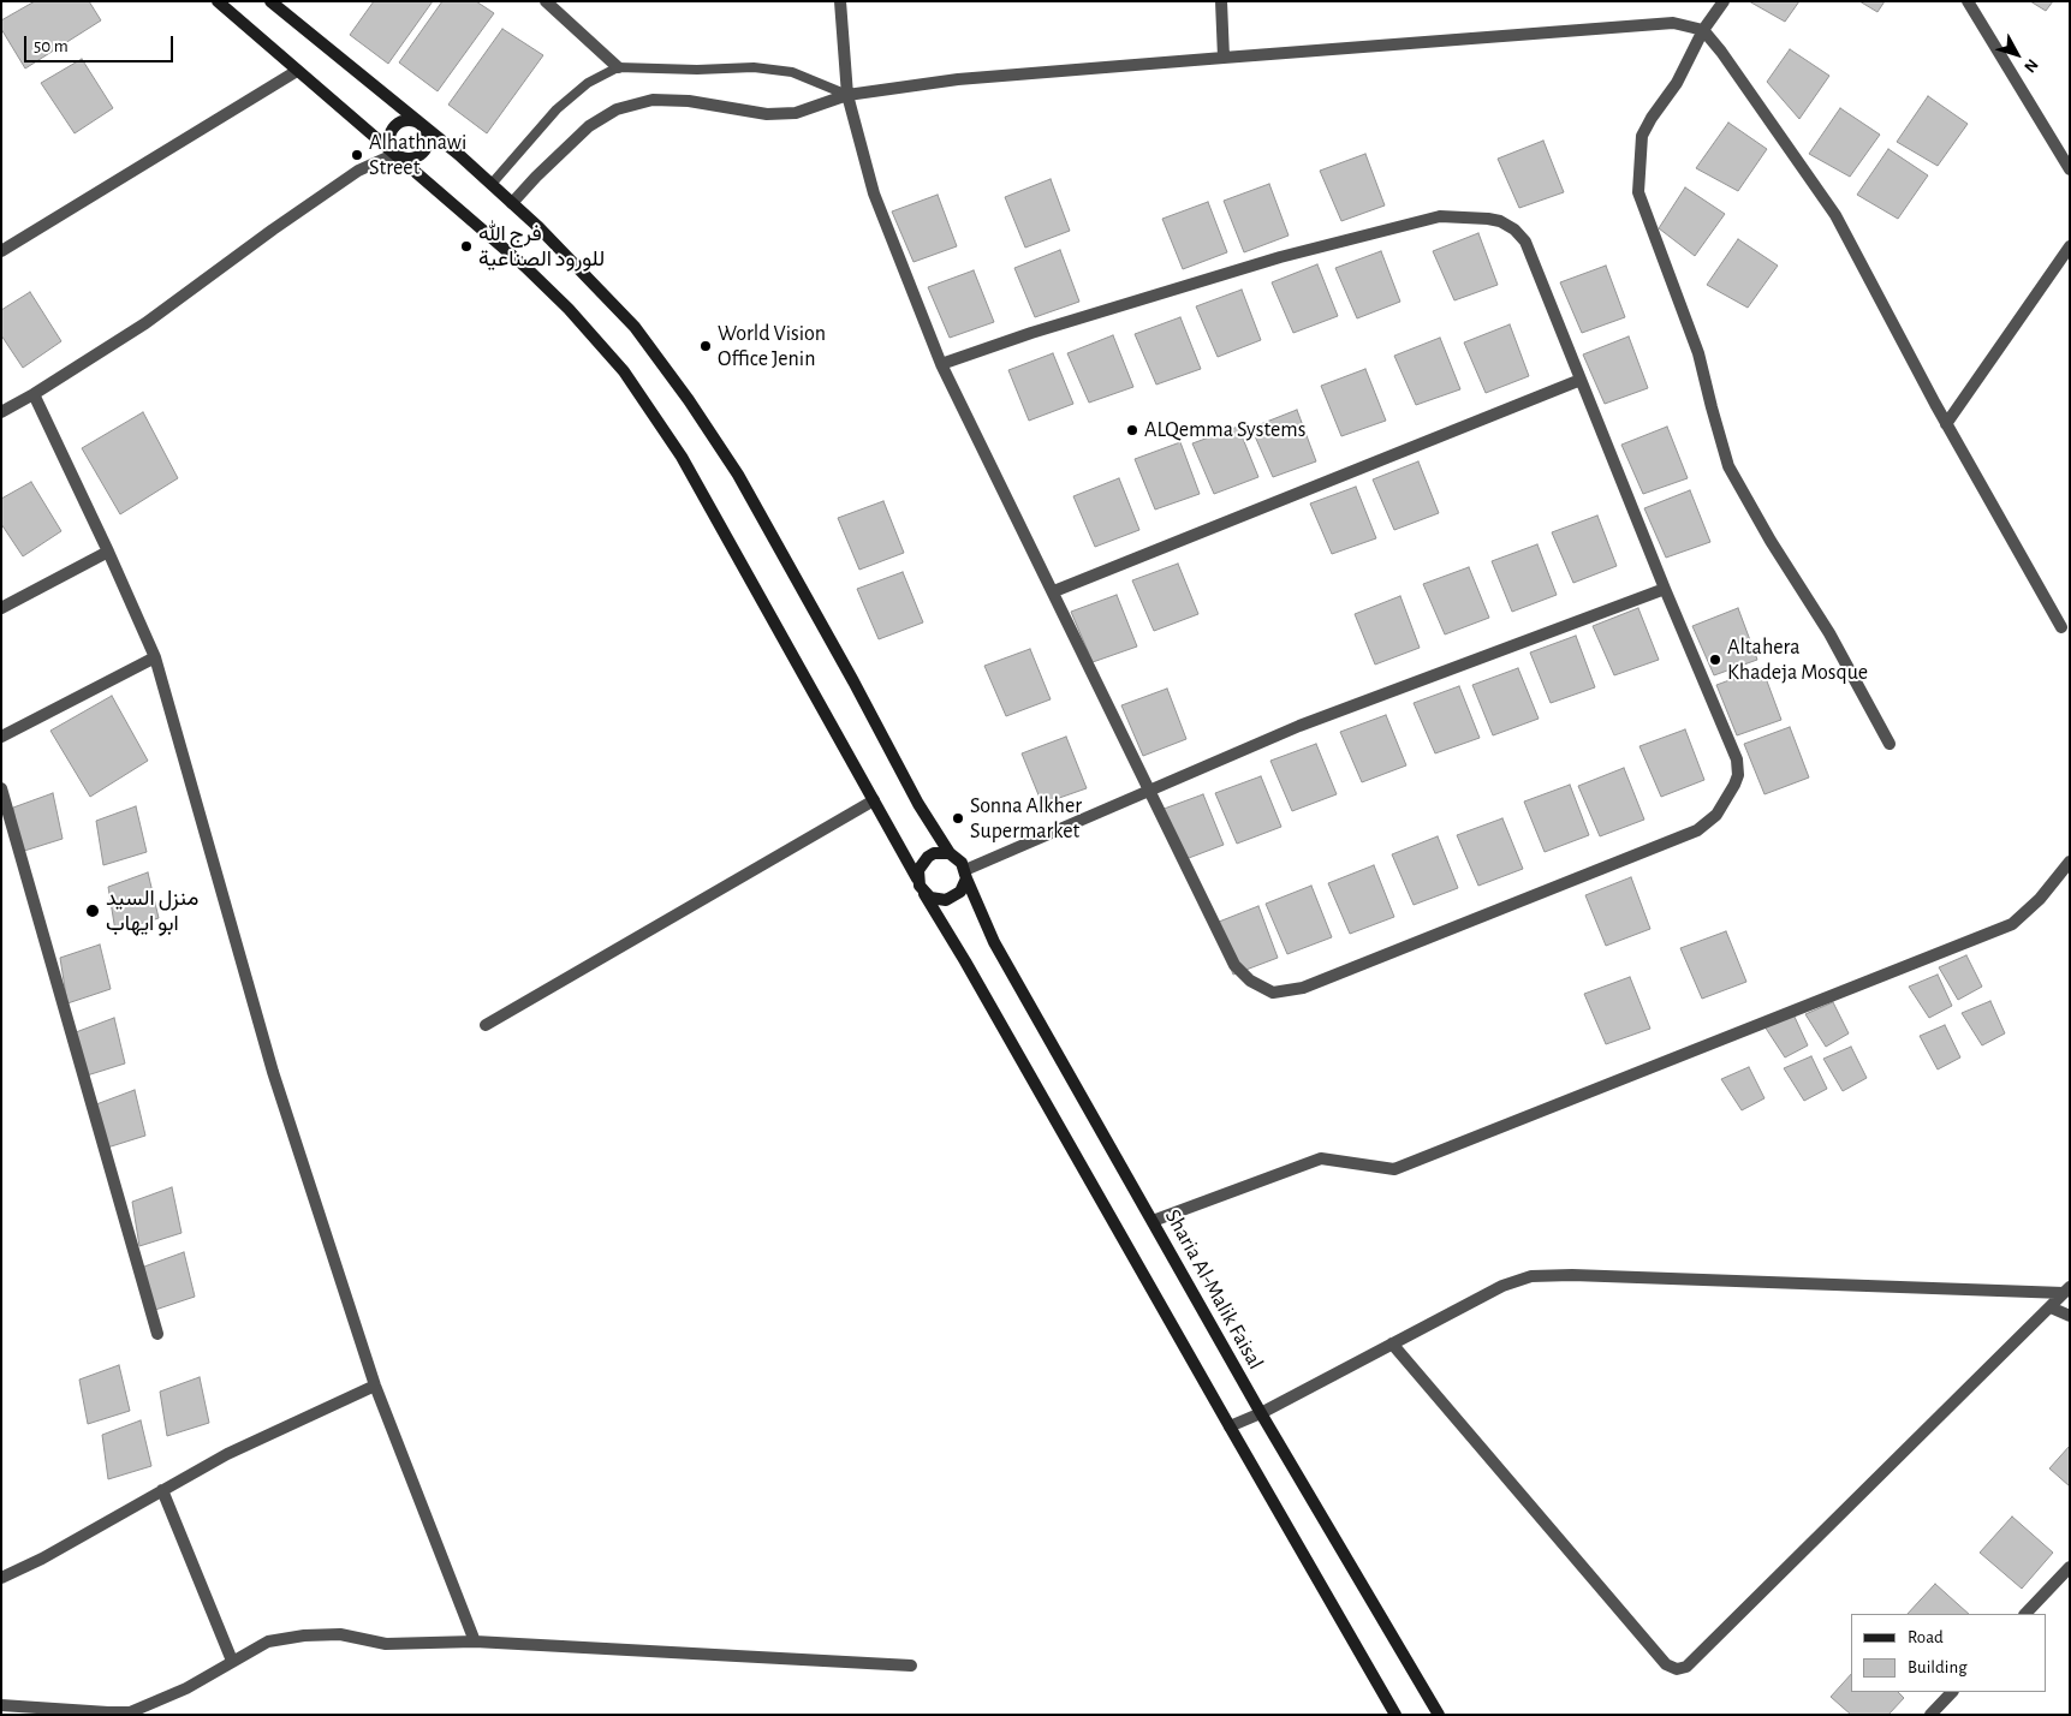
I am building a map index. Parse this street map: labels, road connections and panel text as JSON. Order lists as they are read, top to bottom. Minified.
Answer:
{"streets":{"main road":["Sharia Al-Malik Faisal"]},"places":["Alhathnawi Street","فرج الله للورود الصناعية","World Vision Office Jenin","ALQemma Systems","Altahera Khadeja Mosque","Sonna Alkher Supermarket","منزل السيد ابو ايهاب"],"legend":["Road","Building"],"scale_bar":"50 m","north":"bottom right"}
